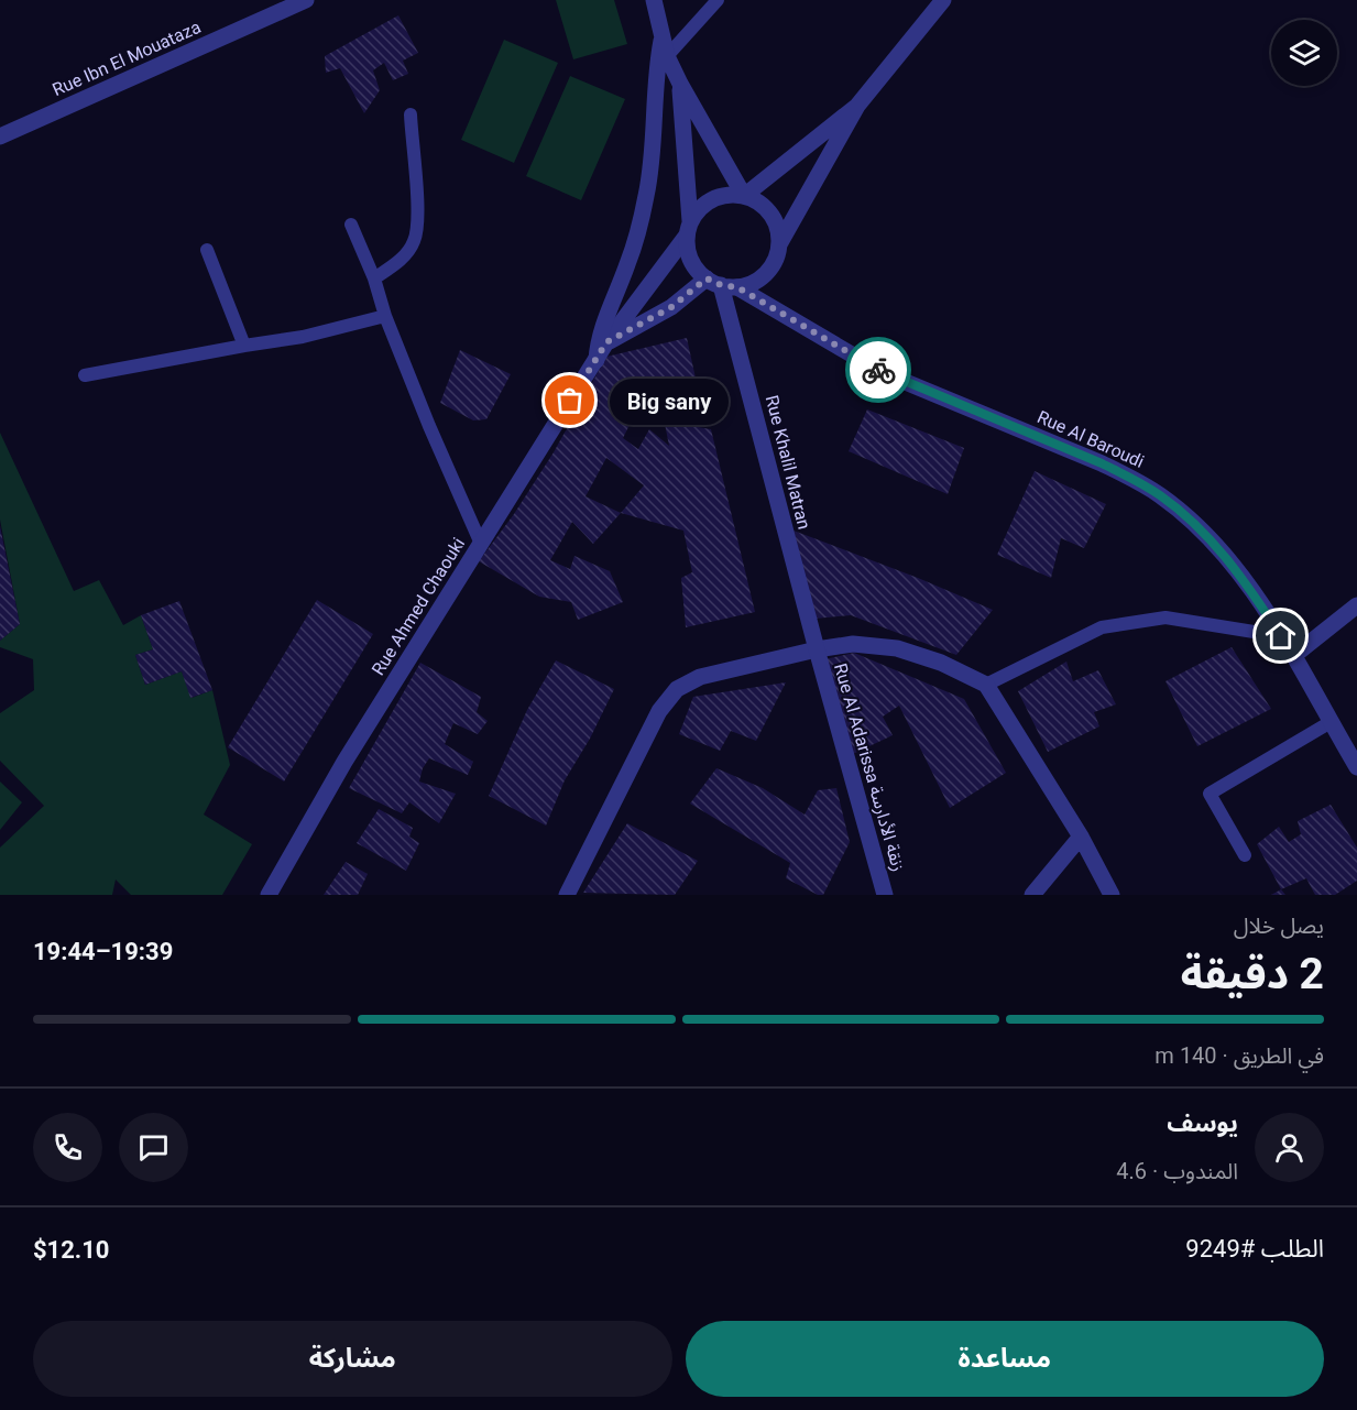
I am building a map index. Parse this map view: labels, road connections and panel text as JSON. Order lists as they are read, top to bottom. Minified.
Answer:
{"streets":{"street":["Rue Ibn El Mouataza","Rue Al Baroudi","Rue Khalil Matran","Rue Ahmed Chaouki","Rue Al Adarissa زنقة الأدارسة"]},"crossings":[["Rue Al Baroudi","Rue Khalil Matran"],["Rue Al Baroudi","Rue Ahmed Chaouki"],["Rue Khalil Matran","Rue Ahmed Chaouki"],["Rue Khalil Matran","Rue Al Adarissa زنقة الأدارسة"]],"places":["Big sany"],"page":{"bubble":"Big sany","heading":["2 دقيقة","يصل خلال","19:39–19:44"],"panel":["يوسف","المندوب · 4.6","الطلب #9249","$12.10"],"bar":"في الطريق · 140 m","buttons":["مساعدة","مشاركة"]}}
